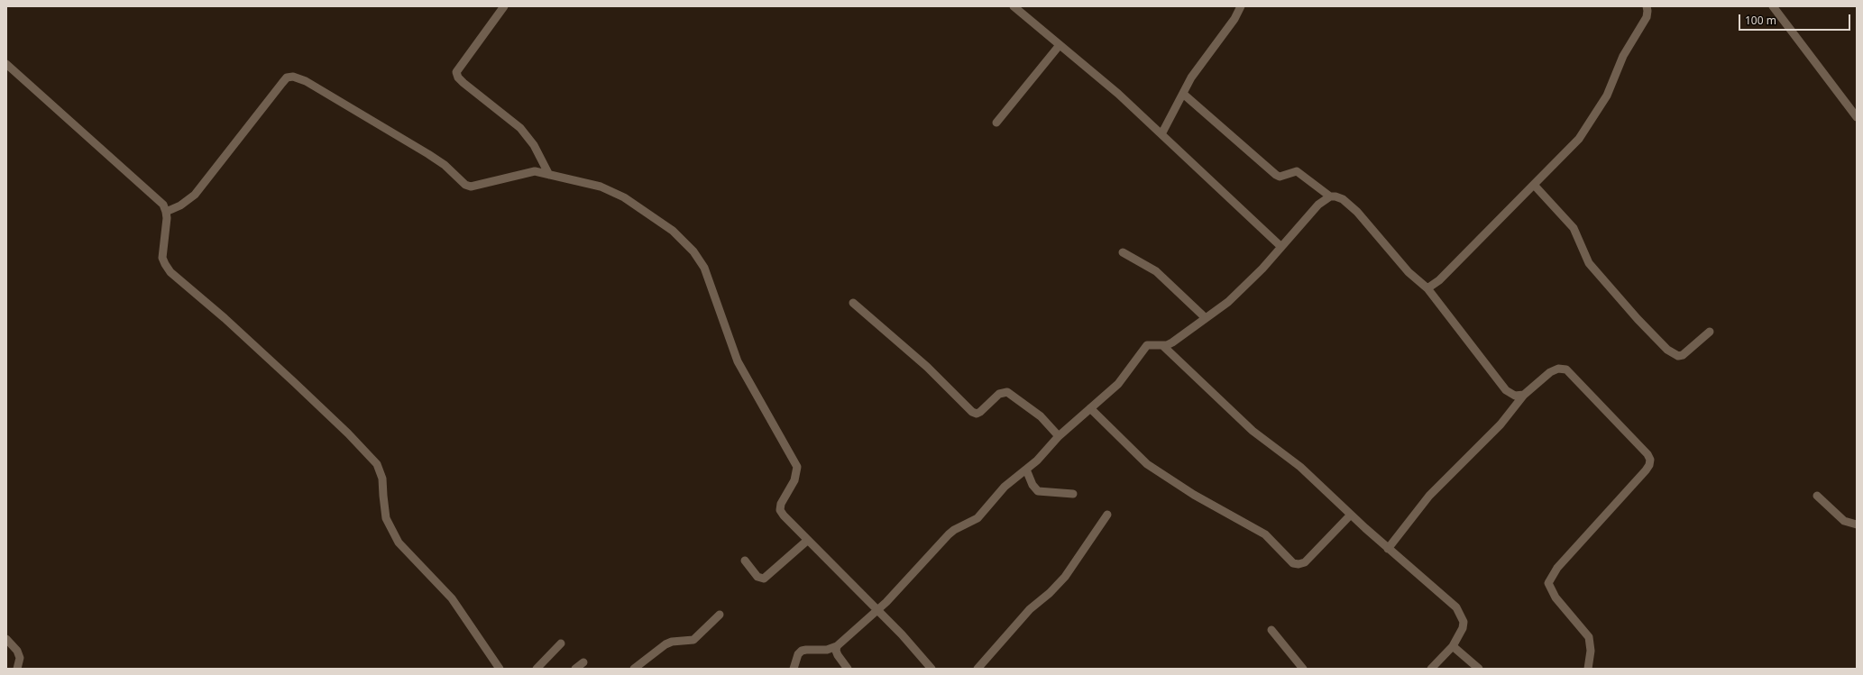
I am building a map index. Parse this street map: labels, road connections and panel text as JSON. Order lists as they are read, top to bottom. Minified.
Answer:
{"scale_bar":"100 m"}
